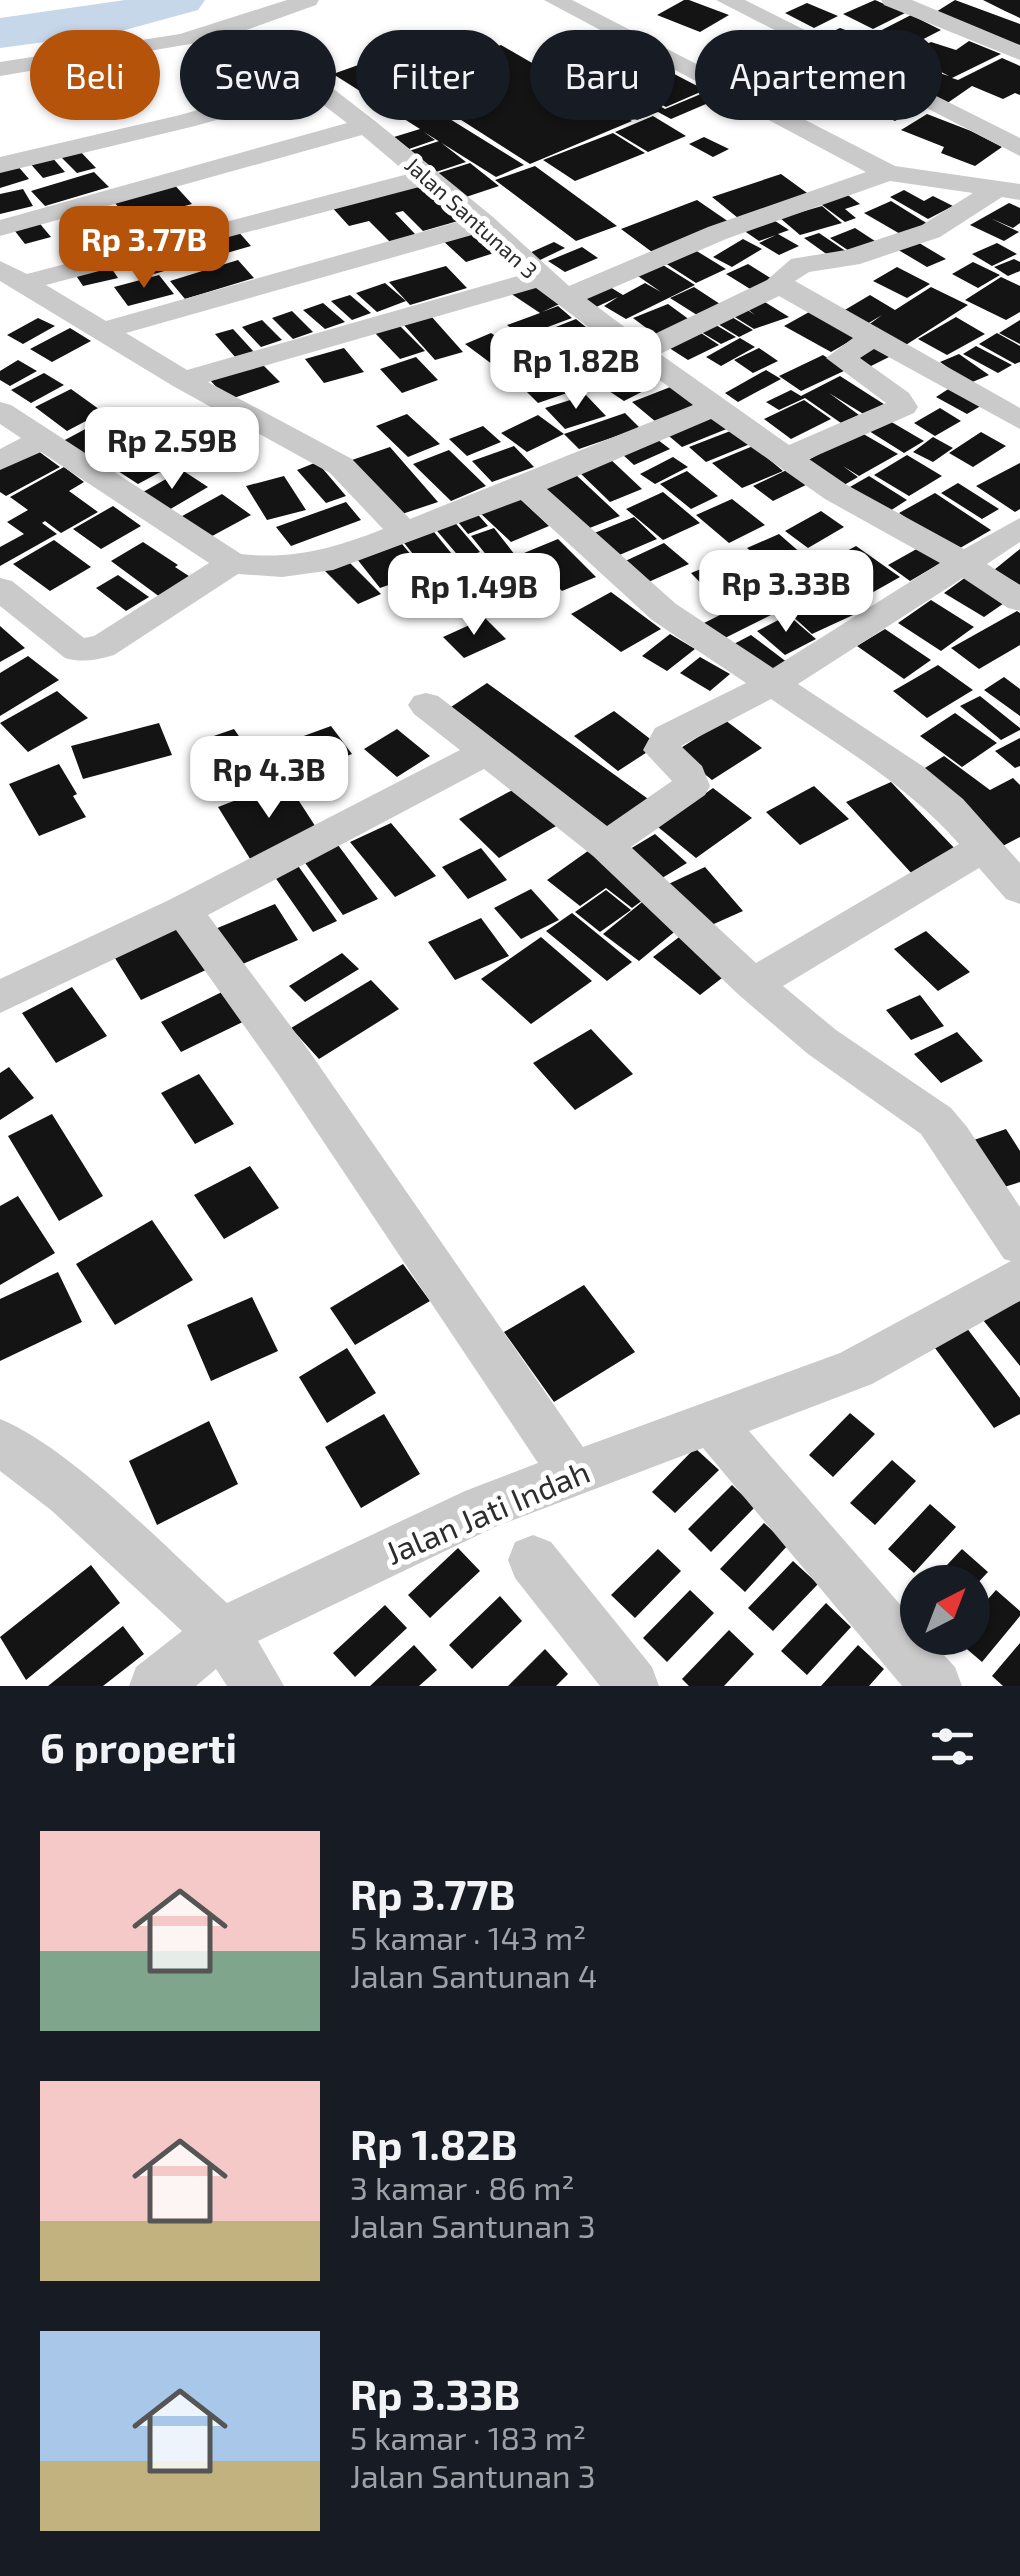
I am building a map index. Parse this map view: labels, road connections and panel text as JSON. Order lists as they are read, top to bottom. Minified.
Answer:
{"streets":{"street":["Jalan Santunan 3","Jalan Jati Indah"]},"north":"top right","page":{"chip":["Beli","Sewa","Filter","Baru","Apartemen"],"price":["Rp 3.77B","Rp 1.82B","Rp 2.59B","Rp 3.33B","Rp 1.49B","Rp 4.3B"],"heading":"6 properti","list":[{"name":"Rp 3.77B","note":"5 kamar · 143 m² · Jalan Santunan 4"},{"name":"Rp 1.82B","note":"3 kamar · 86 m² · Jalan Santunan 3"},{"name":"Rp 3.33B","note":"5 kamar · 183 m² · Jalan Santunan 3"}]}}
